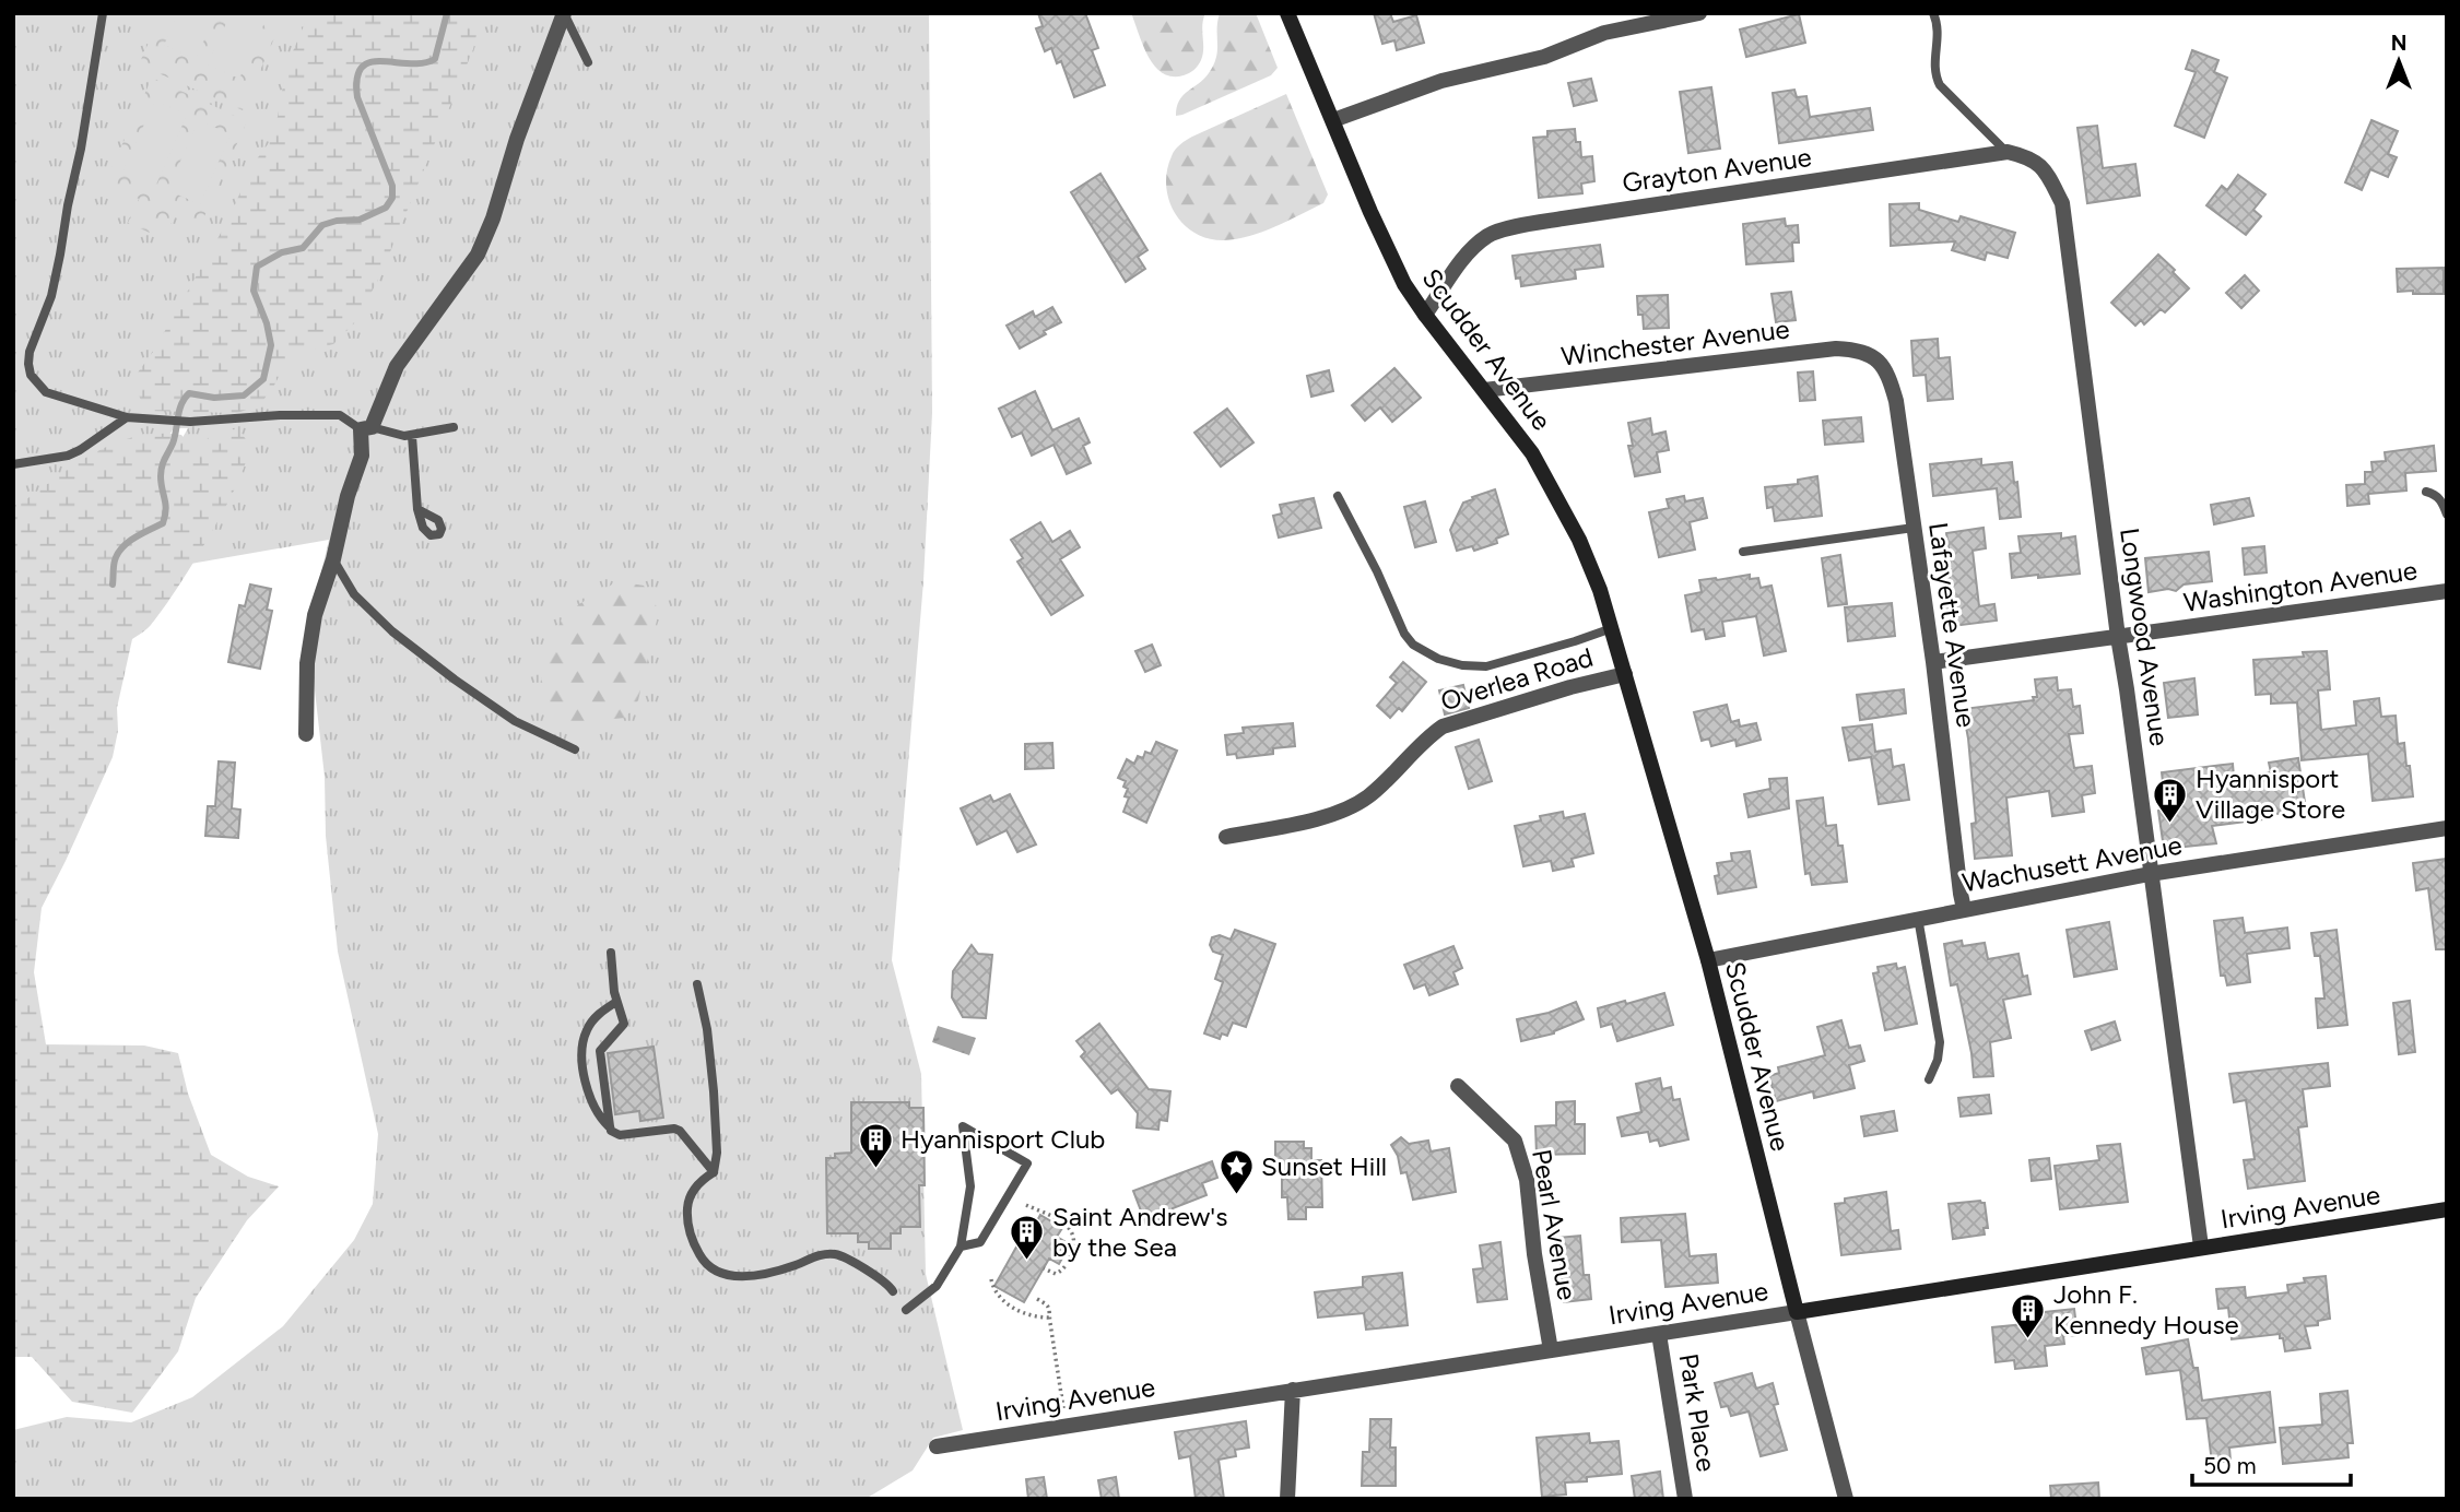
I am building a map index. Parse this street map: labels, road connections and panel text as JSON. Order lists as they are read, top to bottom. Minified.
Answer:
{"streets":{"street":["Grayton Avenue","Winchester Avenue","Scudder Avenue","Washington Avenue","Lafayette Avenue","Longwood Avenue","Overlea Road","Wachusett Avenue","Irving Avenue","Pearl Avenue","Park Place"]},"crossings":[["Grayton Avenue","Scudder Avenue"],["Grayton Avenue","Longwood Avenue"],["Winchester Avenue","Scudder Avenue"],["Winchester Avenue","Lafayette Avenue"],["Scudder Avenue","Overlea Road"],["Scudder Avenue","Wachusett Avenue"],["Scudder Avenue","Irving Avenue"],["Washington Avenue","Lafayette Avenue"],["Washington Avenue","Longwood Avenue"],["Lafayette Avenue","Wachusett Avenue"],["Longwood Avenue","Wachusett Avenue"],["Longwood Avenue","Irving Avenue"],["Irving Avenue","Pearl Avenue"],["Irving Avenue","Park Place"]],"places":{"building":["Hyannisport Village Store","Hyannisport Club","Saint Andrew's by the Sea","John F. Kennedy House"],"place":["Sunset Hill"]},"scale_bar":"50 m","north":"top"}
